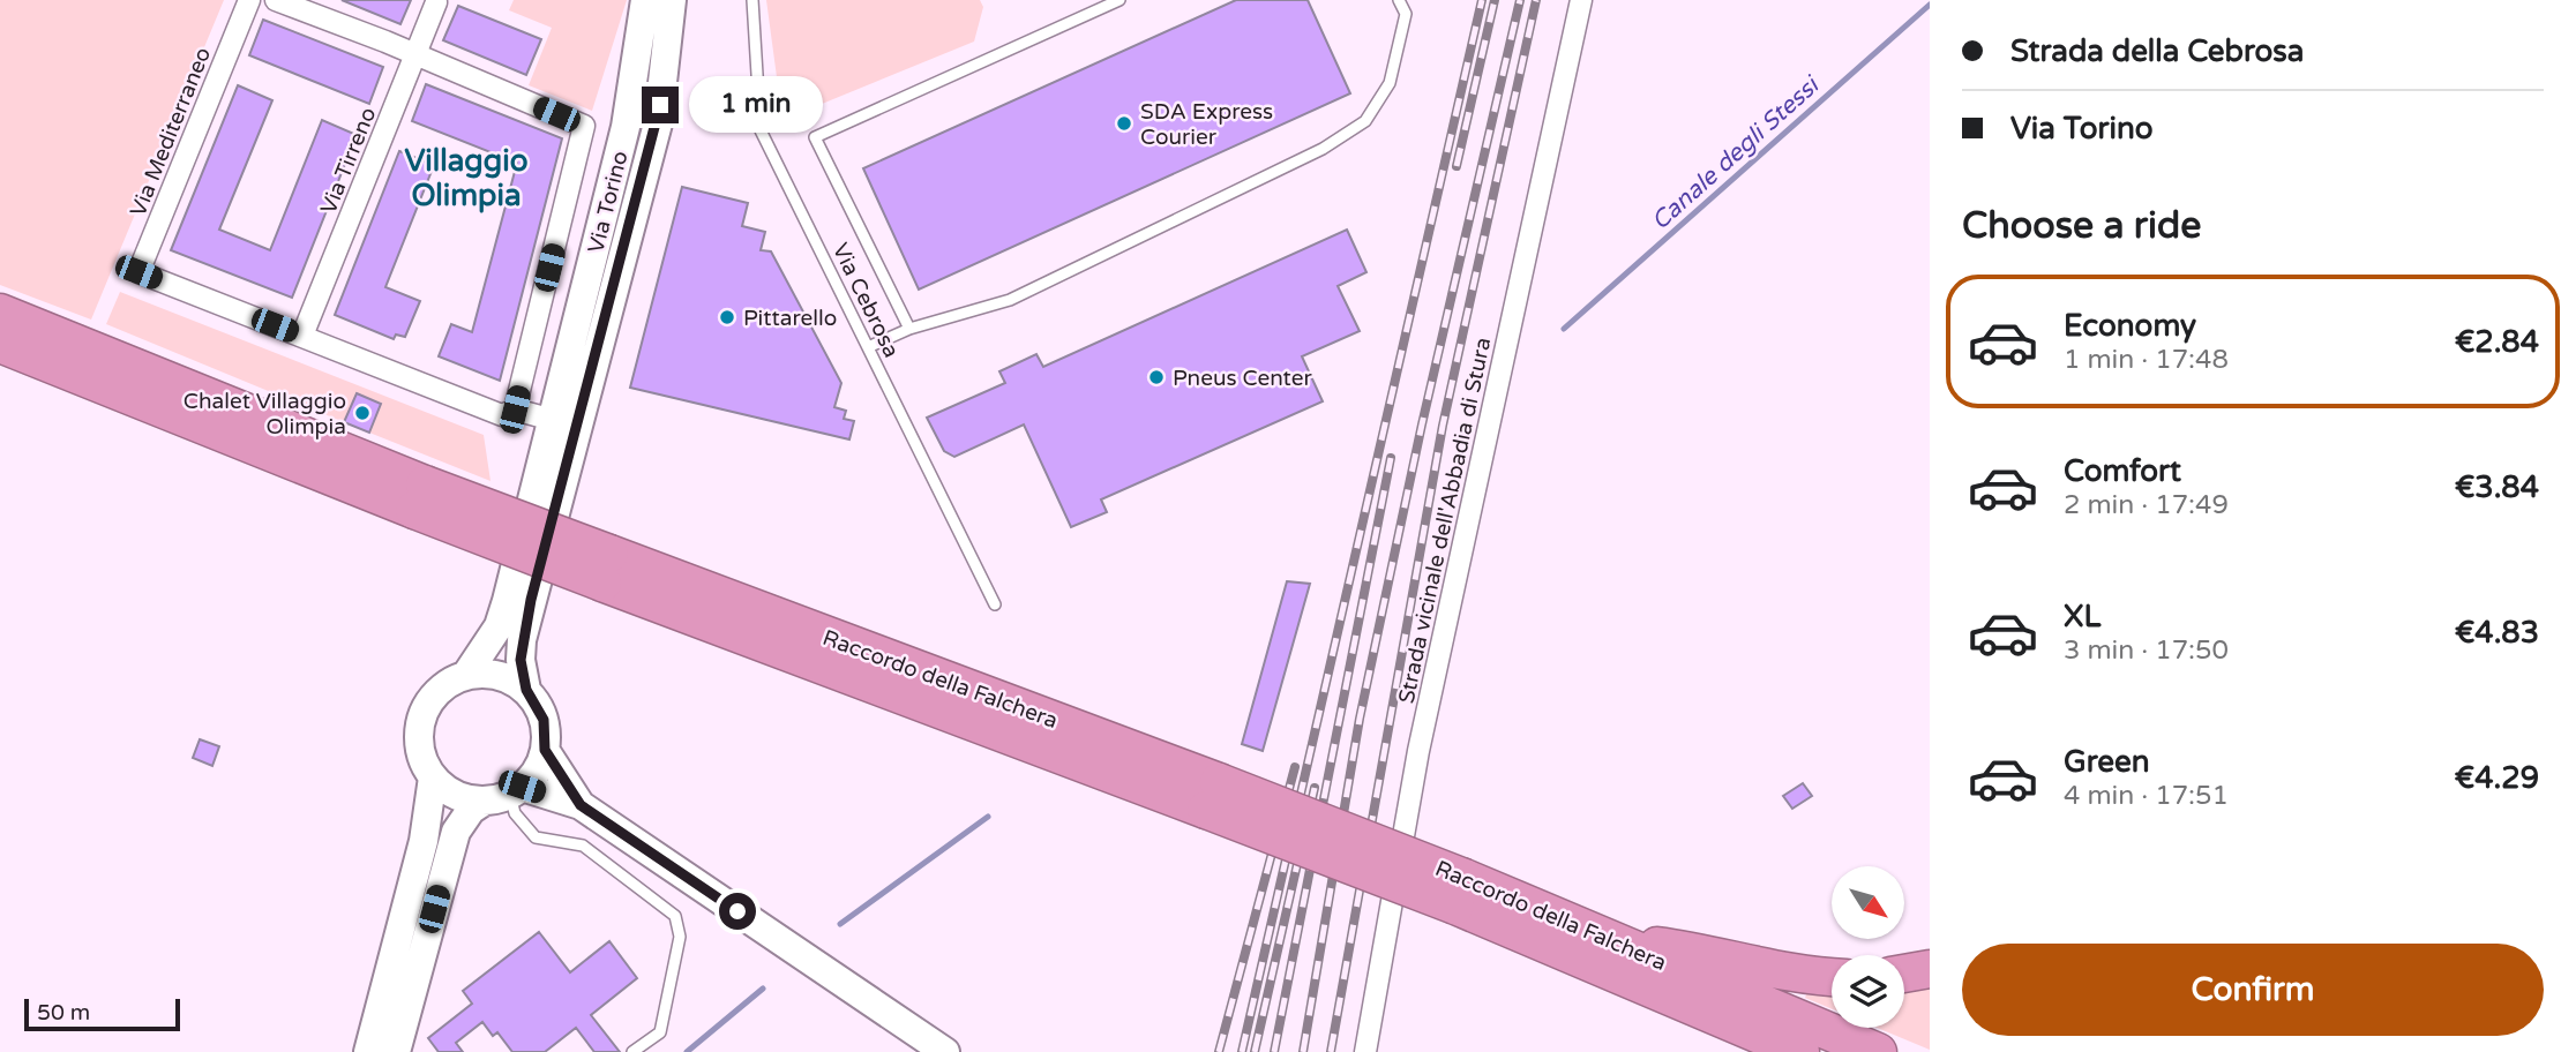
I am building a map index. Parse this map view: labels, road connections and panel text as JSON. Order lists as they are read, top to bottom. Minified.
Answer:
{"streets":{"highway":["Raccordo della Falchera"],"main road":["Via Torino"],"street":["Via Mediterraneo","Via Tirreno","Strada vicinale dell'Abbadia di Stura"],"lane":["Via Cebrosa"]},"crossings":[["Via Mediterraneo","Via Tirreno"],["Via Mediterraneo","Via Torino"],["Via Tirreno","Via Torino"]],"districts":["Villaggio Olimpia"],"water":["Canale degli Stessi"],"places":["SDA Express Courier","Pittarello","Pneus Center","Chalet Villaggio Olimpia"],"scale_bar":"50 m","north":"bottom right","page":{"banner":["Strada della Cebrosa","Via Torino"],"bubble":"1 min","heading":"Choose a ride","list":[{"name":"Economy","note":"1 min · 17:48","value":"€2.84"},{"name":"Comfort","note":"2 min · 17:49","value":"€3.84"},{"name":"XL","note":"3 min · 17:50","value":"€4.83"},{"name":"Green","note":"4 min · 17:51","value":"€4.29"}],"buttons":"Confirm","scale":"50 m"}}
